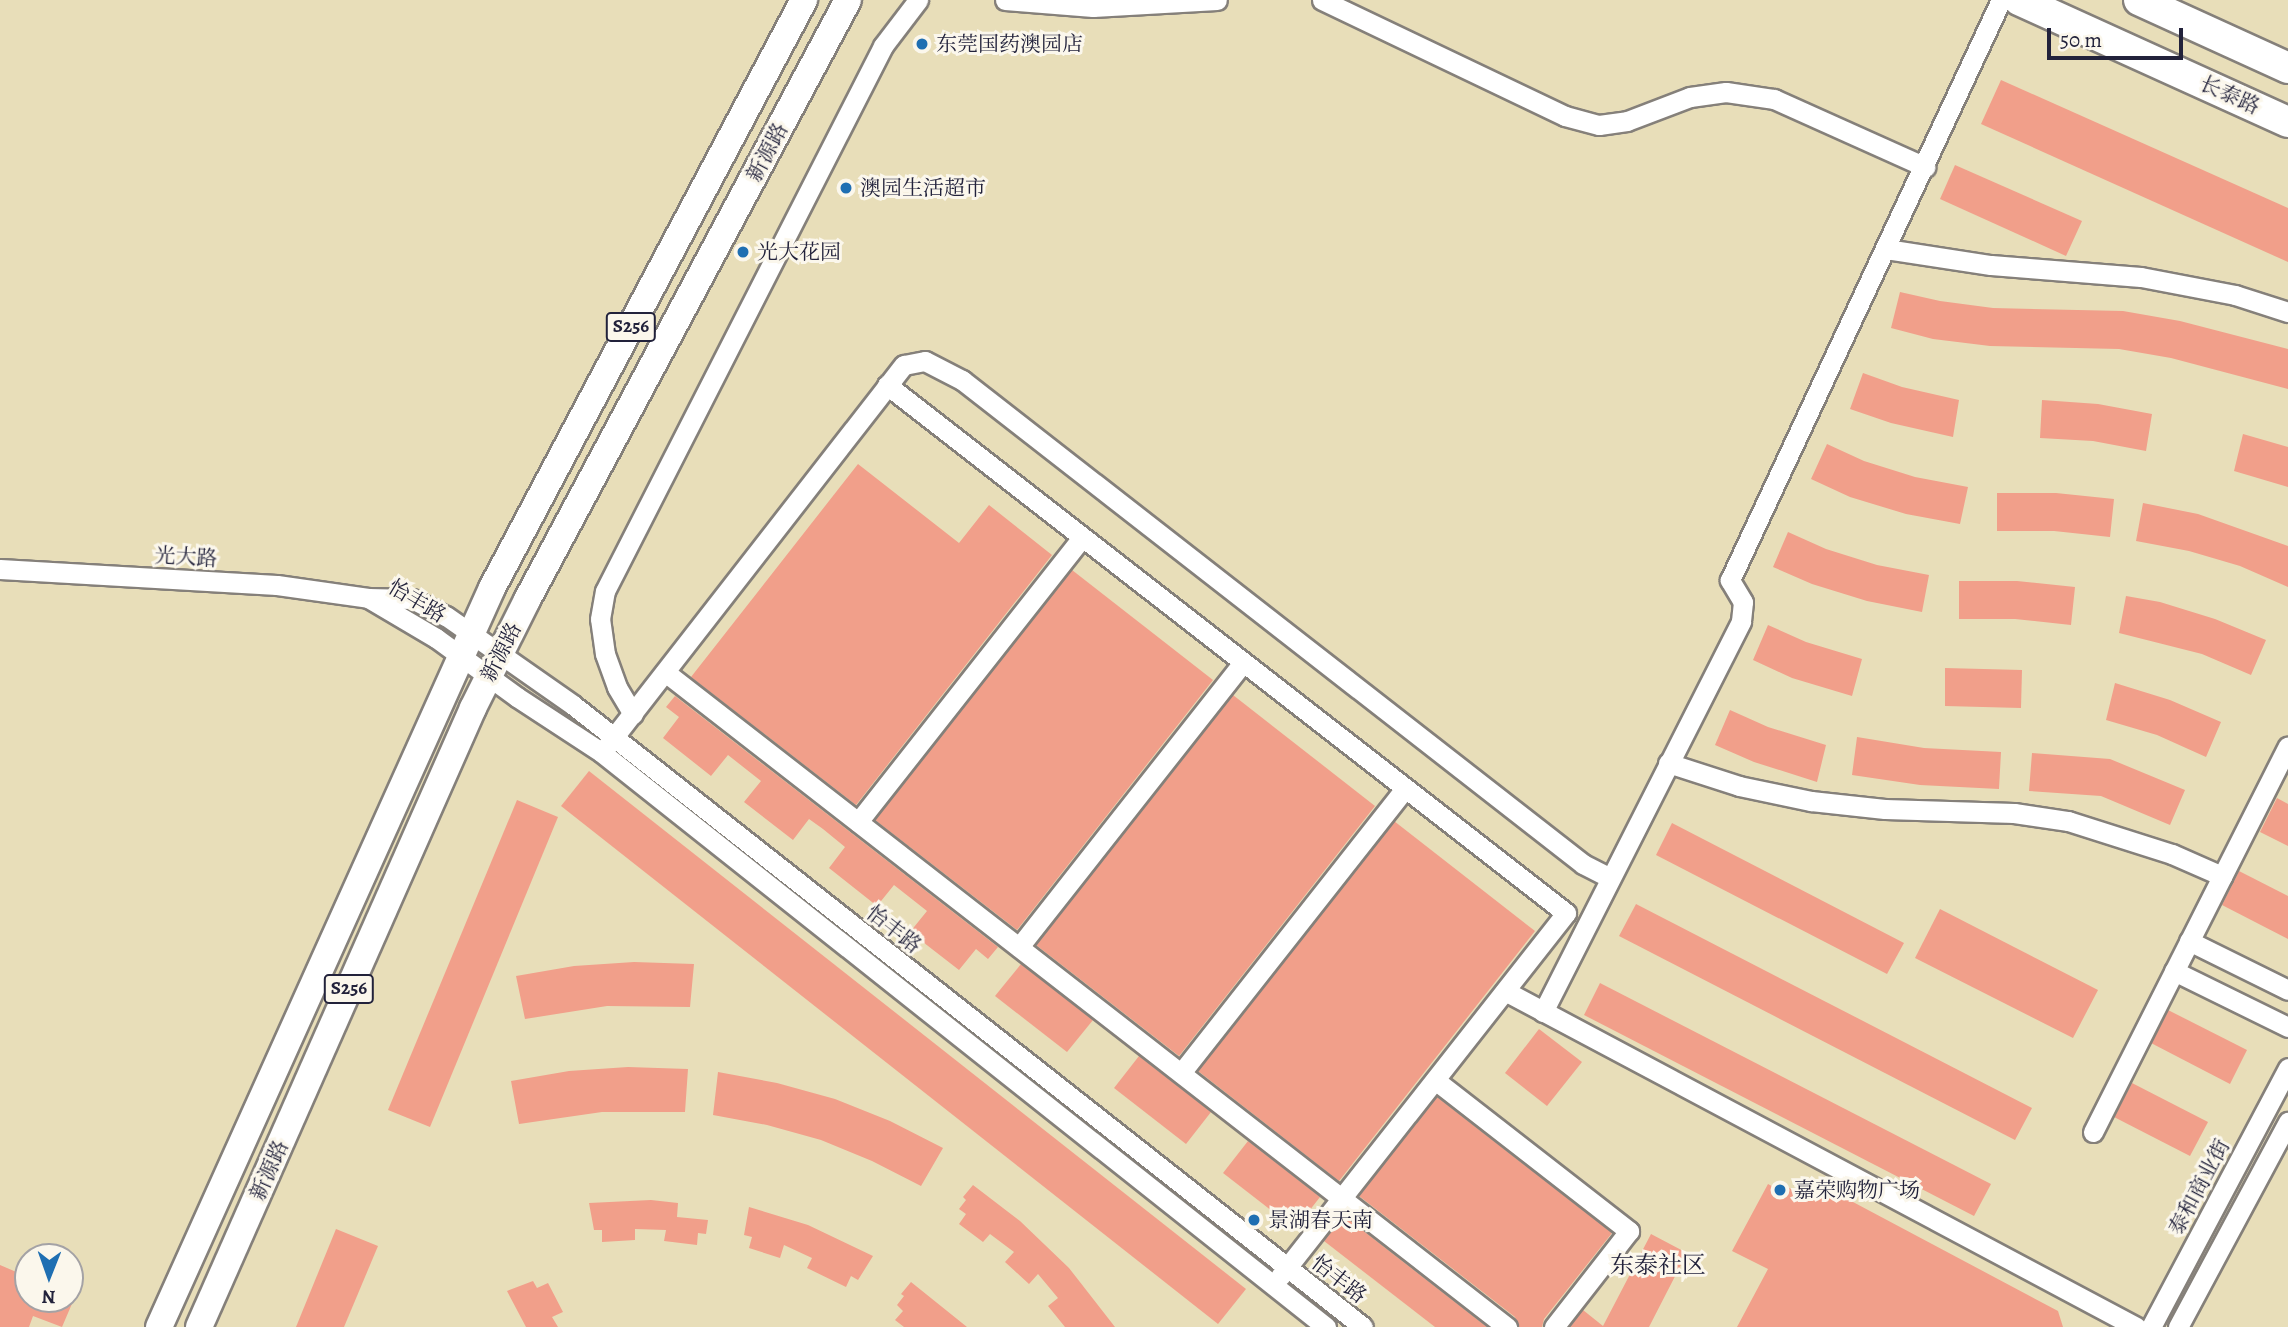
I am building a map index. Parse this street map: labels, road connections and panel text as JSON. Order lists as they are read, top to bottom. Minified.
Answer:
{"streets":{"highway":["长泰路"],"main road":["新源路","S256"],"street":["光大路","怡丰路","泰和商业街"]},"crossings":[["新源路","怡丰路"],["光大路","怡丰路"]],"districts":["东泰社区"],"places":["东莞国药澳园店","澳园生活超市","光大花园","嘉荣购物广场","景湖春天南"],"scale_bar":"50 m","north":"bottom"}
